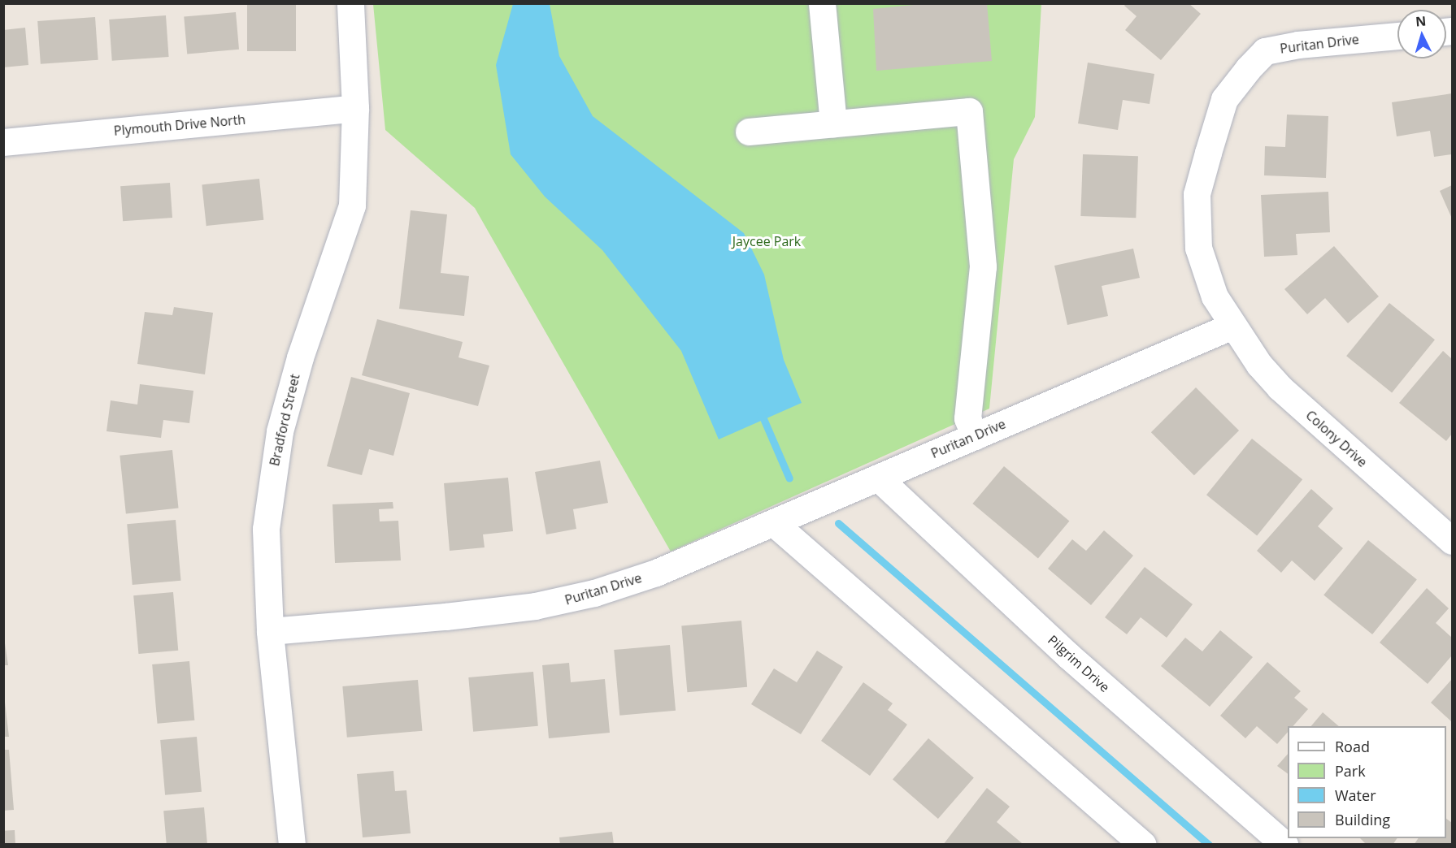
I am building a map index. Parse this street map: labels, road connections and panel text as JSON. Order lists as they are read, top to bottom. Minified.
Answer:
{"streets":{"street":["Puritan Drive","Plymouth Drive North","Bradford Street","Colony Drive","Pilgrim Drive"]},"crossings":[["Puritan Drive","Bradford Street"],["Puritan Drive","Colony Drive"],["Puritan Drive","Pilgrim Drive"],["Plymouth Drive North","Bradford Street"]],"parks":["Jaycee Park"],"legend":["Road","Park","Water","Building"],"north":"top"}
